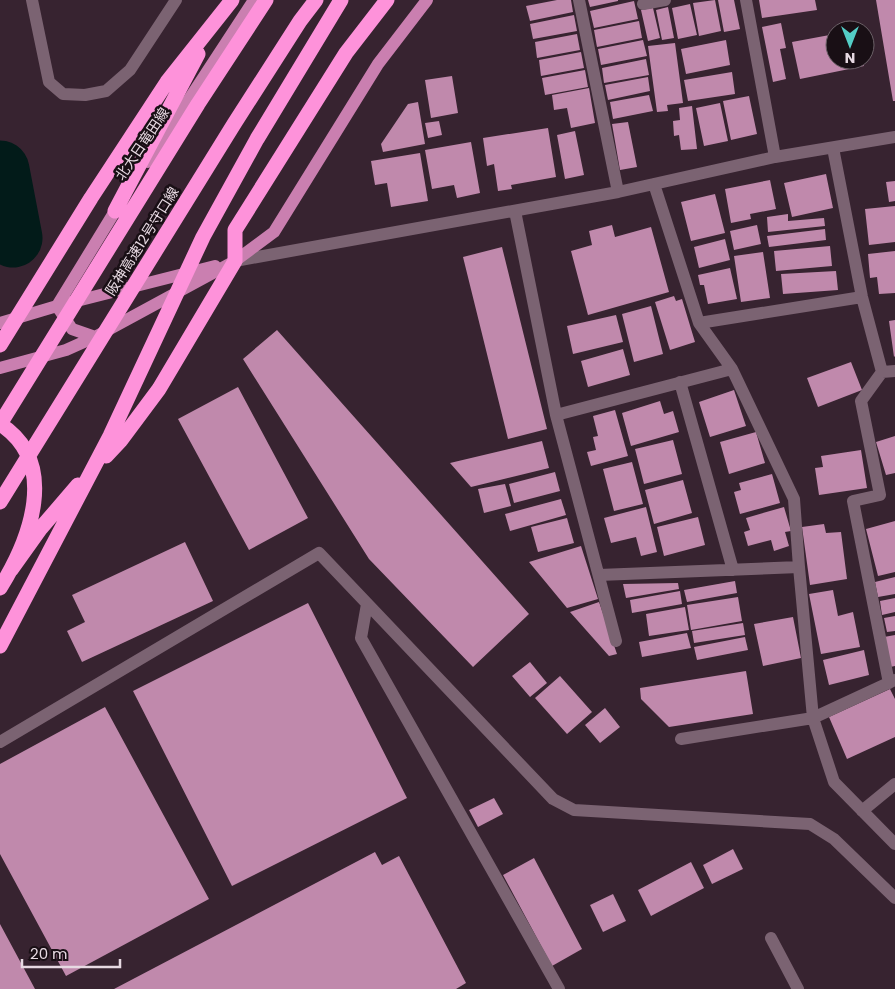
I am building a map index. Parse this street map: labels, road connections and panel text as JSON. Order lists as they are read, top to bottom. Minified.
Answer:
{"streets":{"highway":["阪神高速12号守口線"],"main road":["北大日竜田線"]},"scale_bar":"20 m","north":"bottom"}
